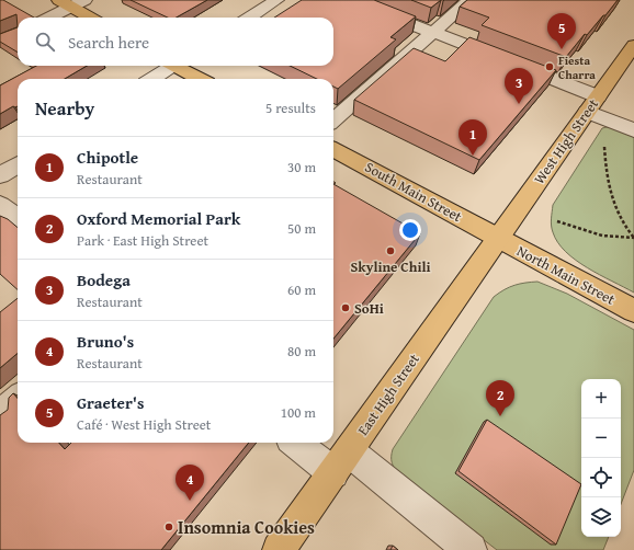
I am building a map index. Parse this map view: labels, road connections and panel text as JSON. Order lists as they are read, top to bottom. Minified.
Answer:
{"streets":{"main road":["West High Street","South Main Street","North Main Street","East High Street"]},"crossings":[["West High Street","South Main Street"],["West High Street","North Main Street"],["West High Street","East High Street"],["South Main Street","North Main Street"],["South Main Street","East High Street"],["North Main Street","East High Street"]],"places":["Fiesta Charra","Skyline Chili","SoHi","Insomnia Cookies"],"page":{"pins":["5","3","1","2","4"],"search":"Search here","heading":["Nearby","5 results"],"list":[{"mark":"1","name":"Chipotle","note":"Restaurant","value":"30 m"},{"mark":"2","name":"Oxford Memorial Park","note":"Park · East High Street","value":"50 m"},{"mark":"3","name":"Bodega","note":"Restaurant","value":"60 m"},{"mark":"4","name":"Bruno's","note":"Restaurant","value":"80 m"},{"mark":"5","name":"Graeter's","note":"Café · West High Street","value":"100 m"}],"map_buttons":["+","−"]}}
